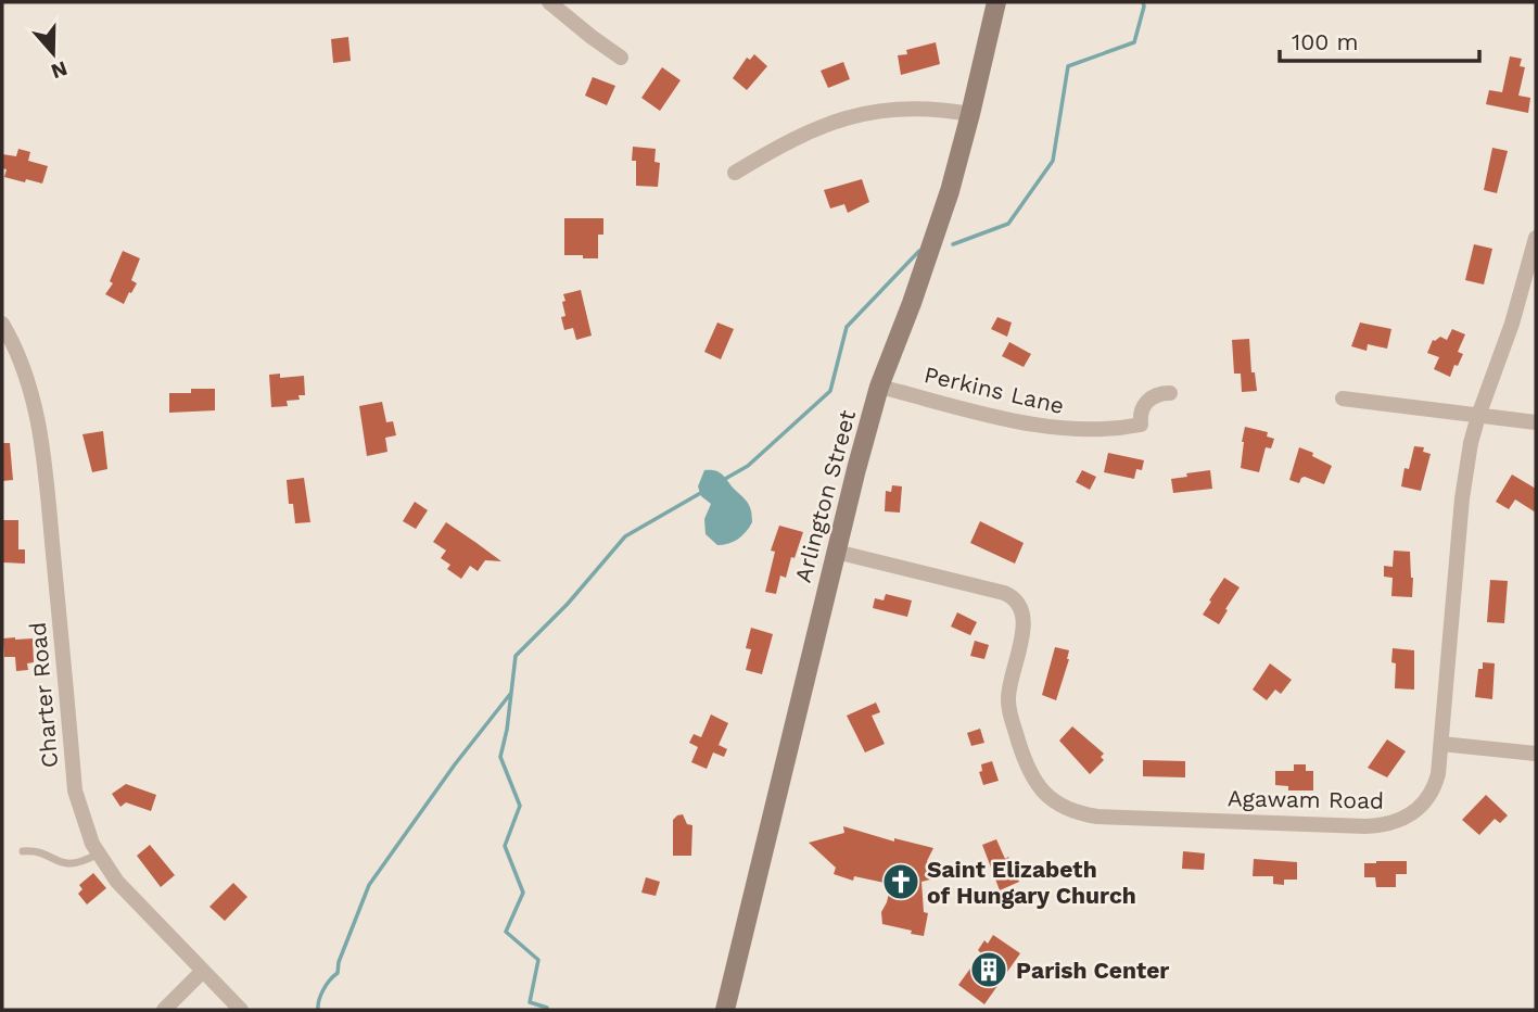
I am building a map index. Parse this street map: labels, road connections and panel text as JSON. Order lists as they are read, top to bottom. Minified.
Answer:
{"streets":{"street":["Perkins Lane","Arlington Street","Charter Road","Agawam Road"]},"crossings":[["Perkins Lane","Arlington Street"],["Arlington Street","Agawam Road"]],"places":{"church":["Saint Elizabeth of Hungary Church"],"building":["Parish Center"]},"scale_bar":"100 m","north":"bottom"}
